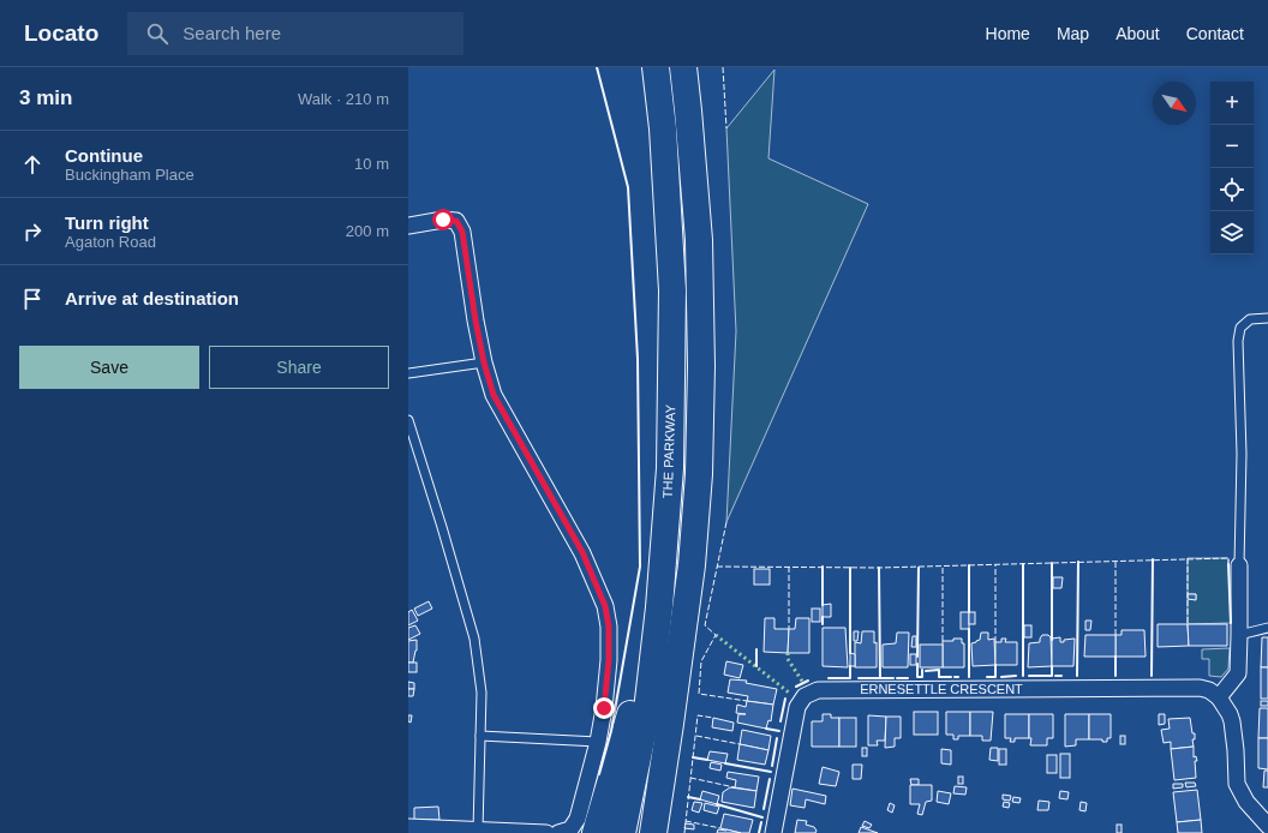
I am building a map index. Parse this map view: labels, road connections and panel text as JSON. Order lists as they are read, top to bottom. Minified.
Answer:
{"streets":{"highway":["THE PARKWAY"],"street":["ERNESETTLE CRESCENT"]},"north":"bottom right","page":{"header":"Locato","search":"Search here","nav":["Home","Map","About","Contact"],"heading":["3 min","Walk · 210 m"],"map_buttons":["+","−"],"list":[["Continue","Buckingham Place","10 m"],["Turn right","Agaton Road","200 m"],"Arrive at destination"],"buttons":["Save","Share"]}}
